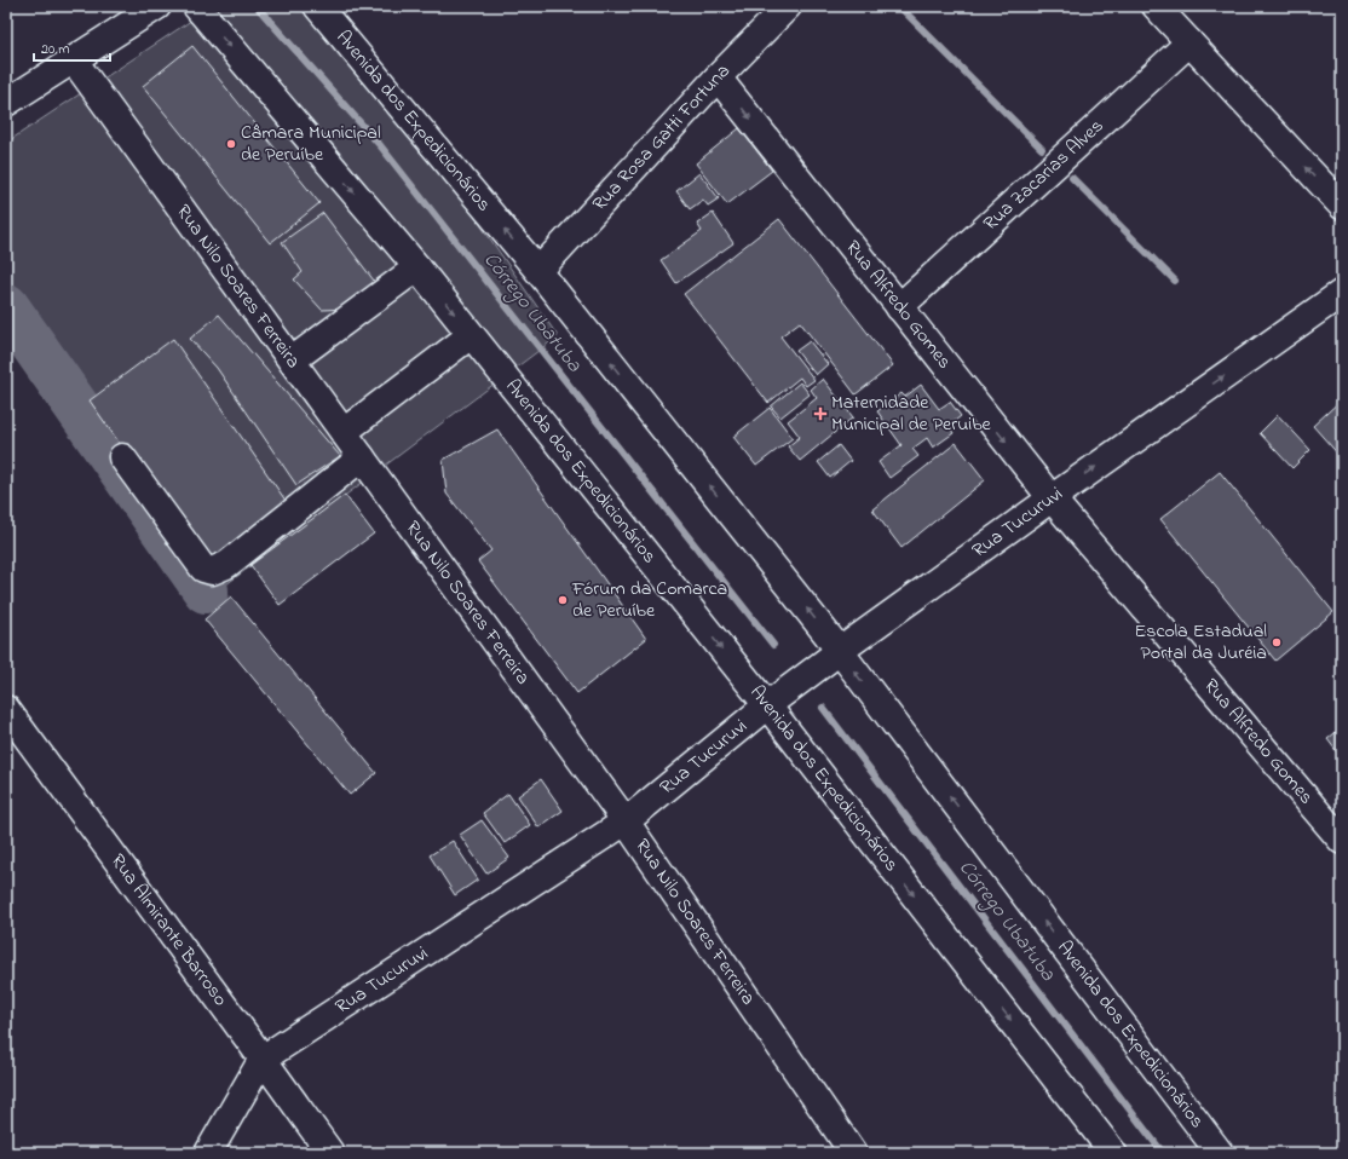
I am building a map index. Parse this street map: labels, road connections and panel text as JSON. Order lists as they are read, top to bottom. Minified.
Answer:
{"streets":{"street":["Avenida dos Expedicionários","Rua Rosa Gatti Fortuna","Rua Zacarias Alves","Rua Nilo Soares Ferreira","Rua Alfredo Gomes","Rua Tucuruvi","Rua Almirante Barroso"]},"crossings":[["Avenida dos Expedicionários","Rua Rosa Gatti Fortuna"],["Avenida dos Expedicionários","Rua Tucuruvi"],["Rua Rosa Gatti Fortuna","Rua Alfredo Gomes"],["Rua Zacarias Alves","Rua Alfredo Gomes"],["Rua Nilo Soares Ferreira","Rua Tucuruvi"],["Rua Alfredo Gomes","Rua Tucuruvi"],["Rua Tucuruvi","Rua Almirante Barroso"]],"one_way":["Rua Alfredo Gomes"],"water":["Córrego Ubatuba"],"places":{"other":["Câmara Municipal de Peruíbe","Fórum da Comarca de Peruíbe","Escola Estadual Portal da Juréia"],"health":["Maternidade Municipal de Peruibe"]},"scale_bar":"20 m"}
